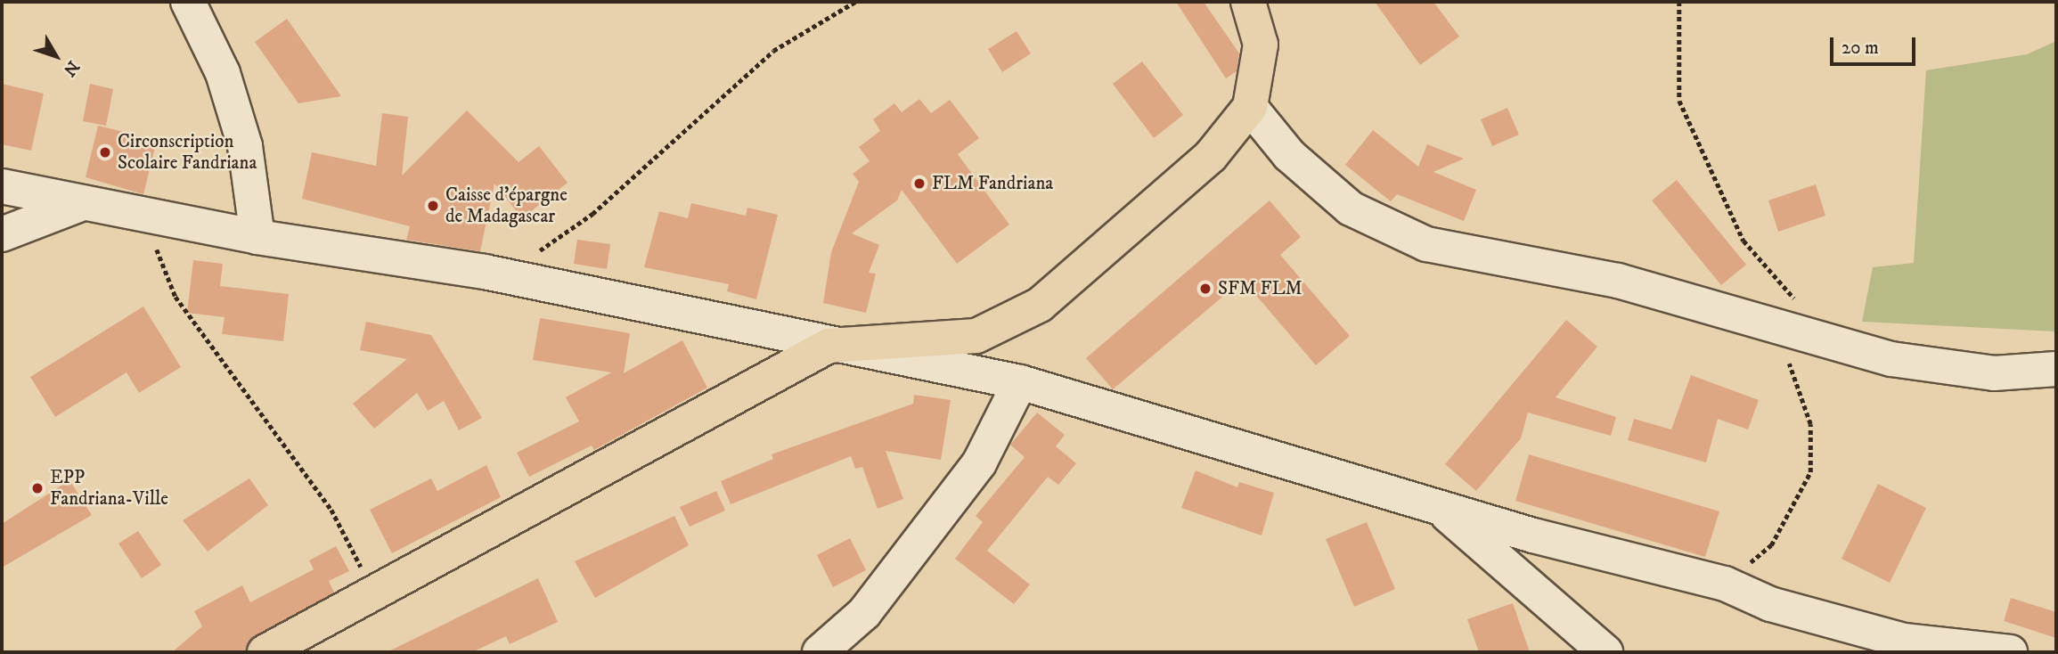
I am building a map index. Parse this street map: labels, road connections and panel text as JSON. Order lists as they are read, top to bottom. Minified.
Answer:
{"places":["Circonscription Scolaire Fandriana","FLM Fandriana","Caisse d'épargne de Madagascar","SFM FLM","EPP Fandriana-Ville"],"scale_bar":"20 m","north":"bottom right"}
